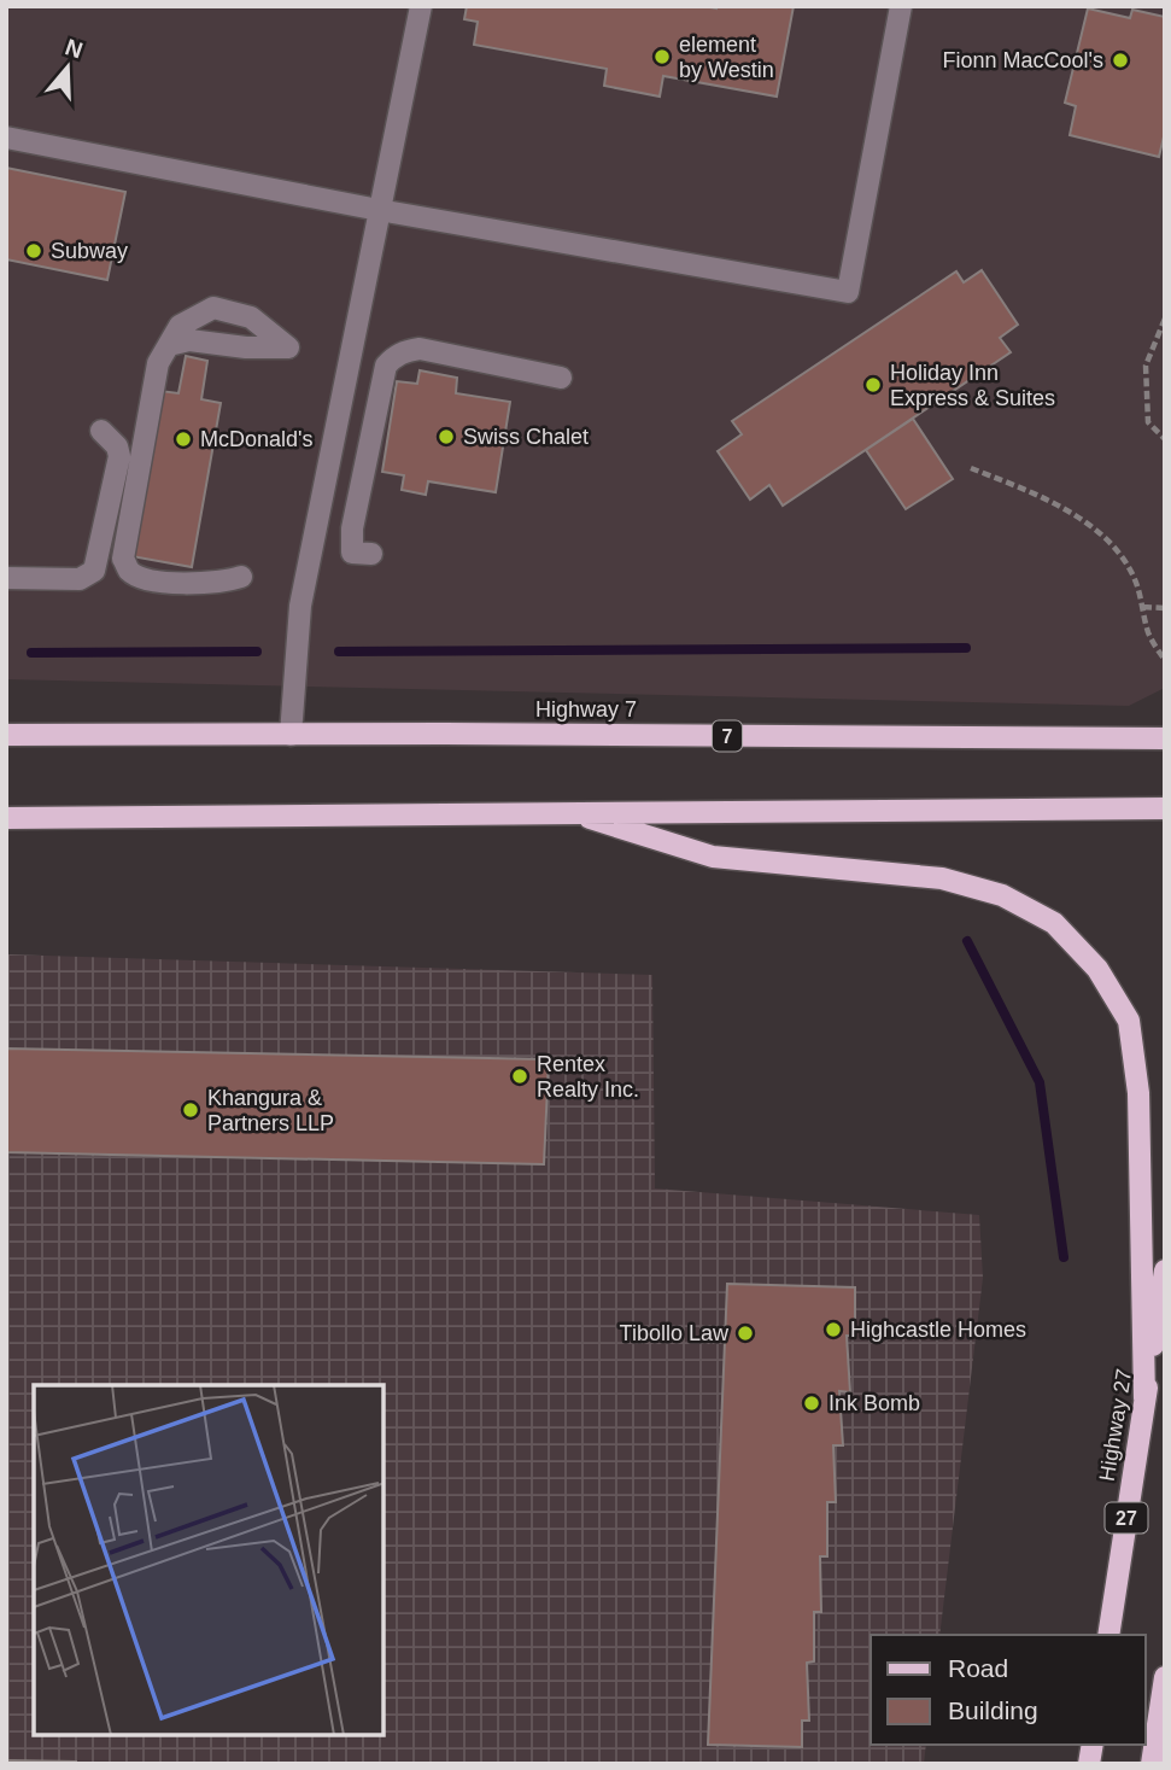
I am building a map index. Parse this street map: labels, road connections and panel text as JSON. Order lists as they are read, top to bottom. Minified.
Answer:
{"streets":{"main road":["Highway 7","7","Highway 27","27"]},"places":["element by Westin","Fionn MacCool's","Subway","Holiday Inn Express & Suites","Swiss Chalet","McDonald's","Rentex Realty Inc.","Khangura & Partners LLP","Highcastle Homes","Tibollo Law","Ink Bomb"],"legend":["Road","Building"],"north":"top"}
